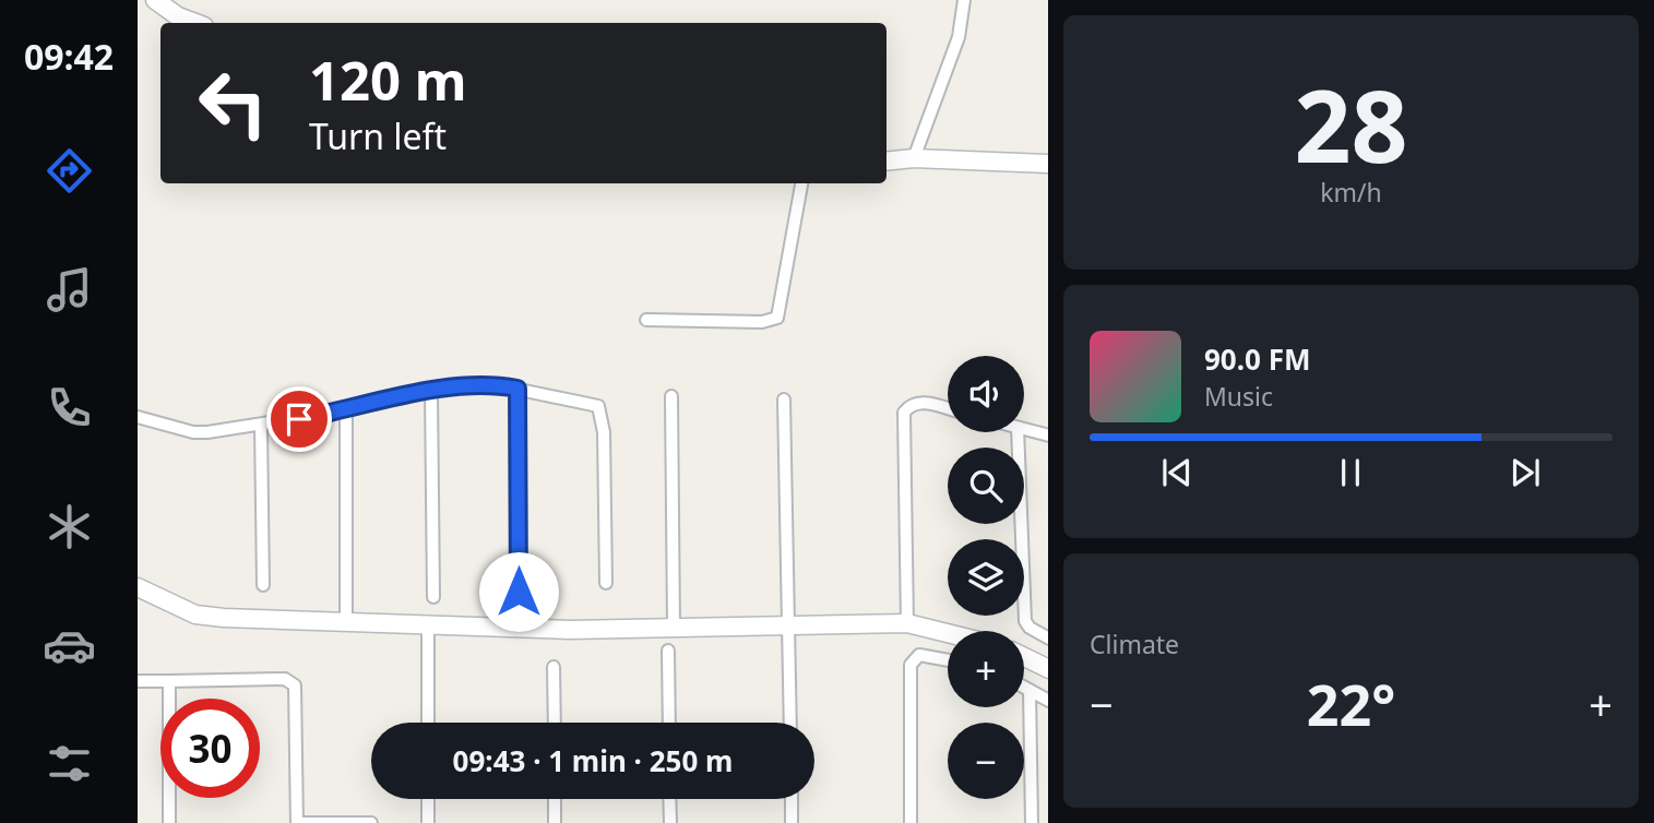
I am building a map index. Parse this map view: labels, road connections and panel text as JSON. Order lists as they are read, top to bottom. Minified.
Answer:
{"page":{"tabs":"09:42","tile":[["28","km/h"],"Climate"],"turn":["120 m","Turn left"],"song":["90.0 FM","Music"],"map_buttons":["+","−"],"heat":["−","22°","+"],"limit":"30","trip":"09:43 · 1 min · 250 m"}}
